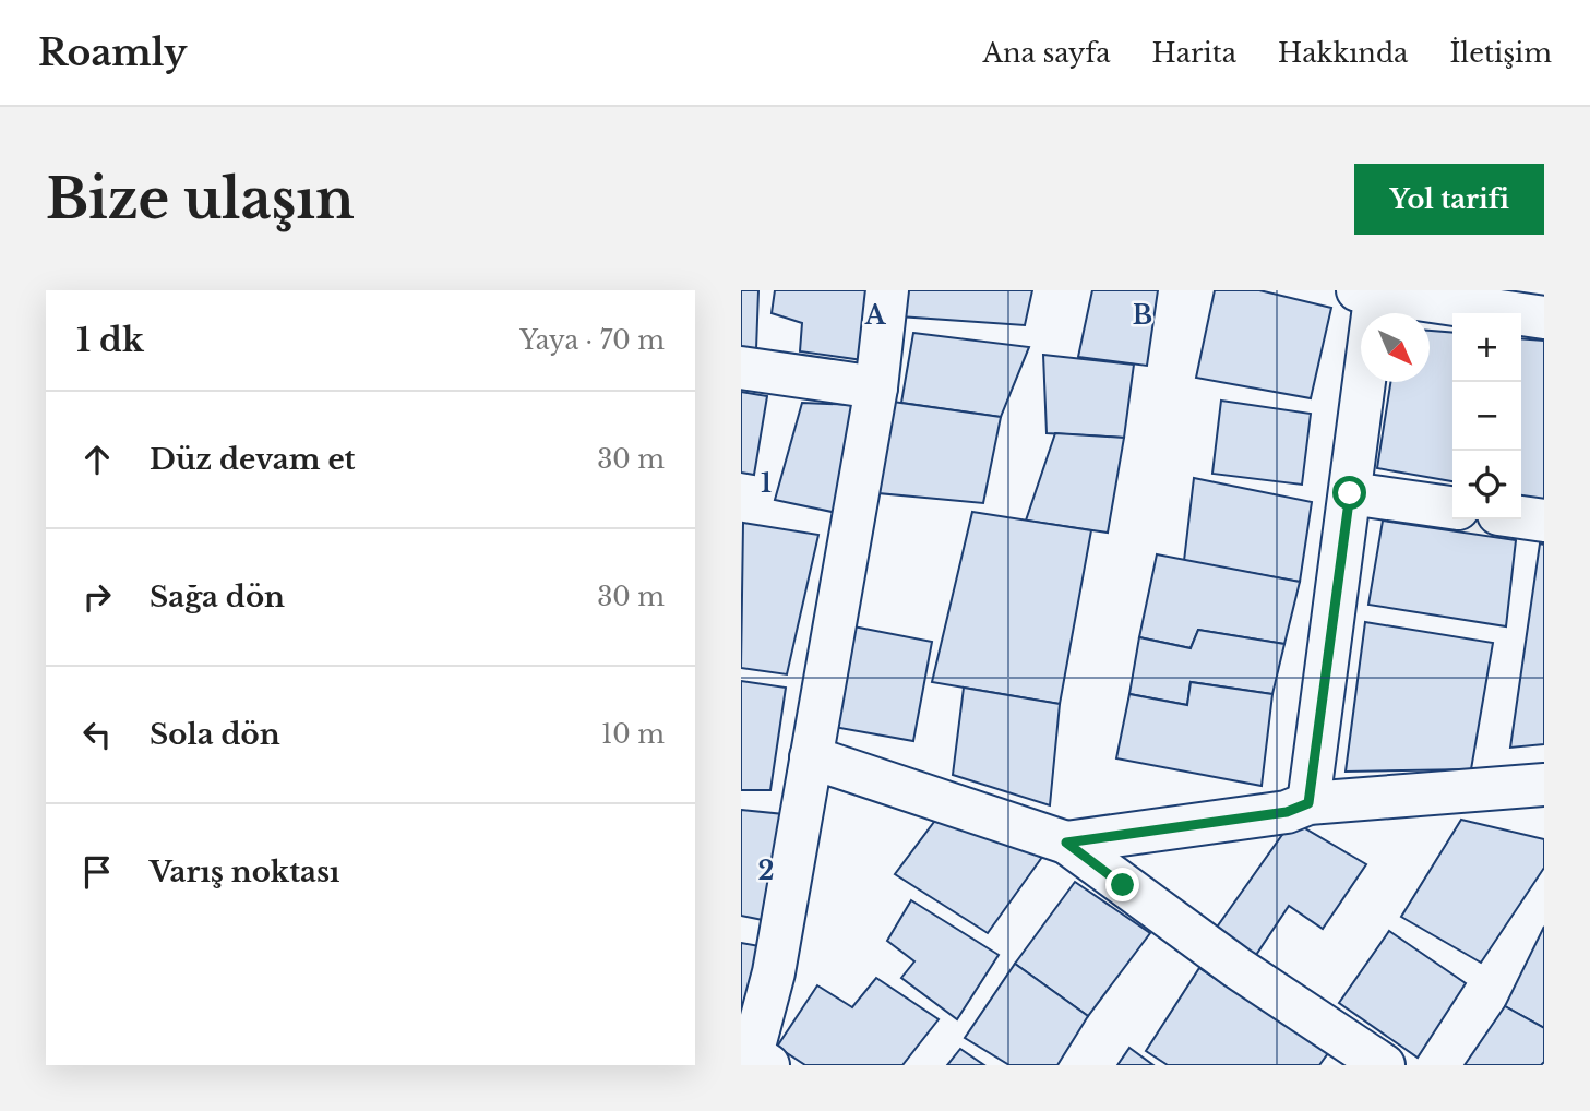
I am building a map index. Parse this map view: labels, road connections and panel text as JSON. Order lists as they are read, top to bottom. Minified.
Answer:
{"north":"bottom right","page":{"header":"Roamly","nav":["Ana sayfa","Harita","Hakkında","İletişim"],"buttons":"Yol tarifi","title":"Bize ulaşın","heading":["1 dk","Yaya · 70 m"],"map_buttons":["+","−"],"list":[["Düz devam et","30 m"],["Sağa dön","30 m"],["Sola dön","10 m"],"Varış noktası"]},"grid":{"columns":["A","B"],"rows":["1","2"]}}
